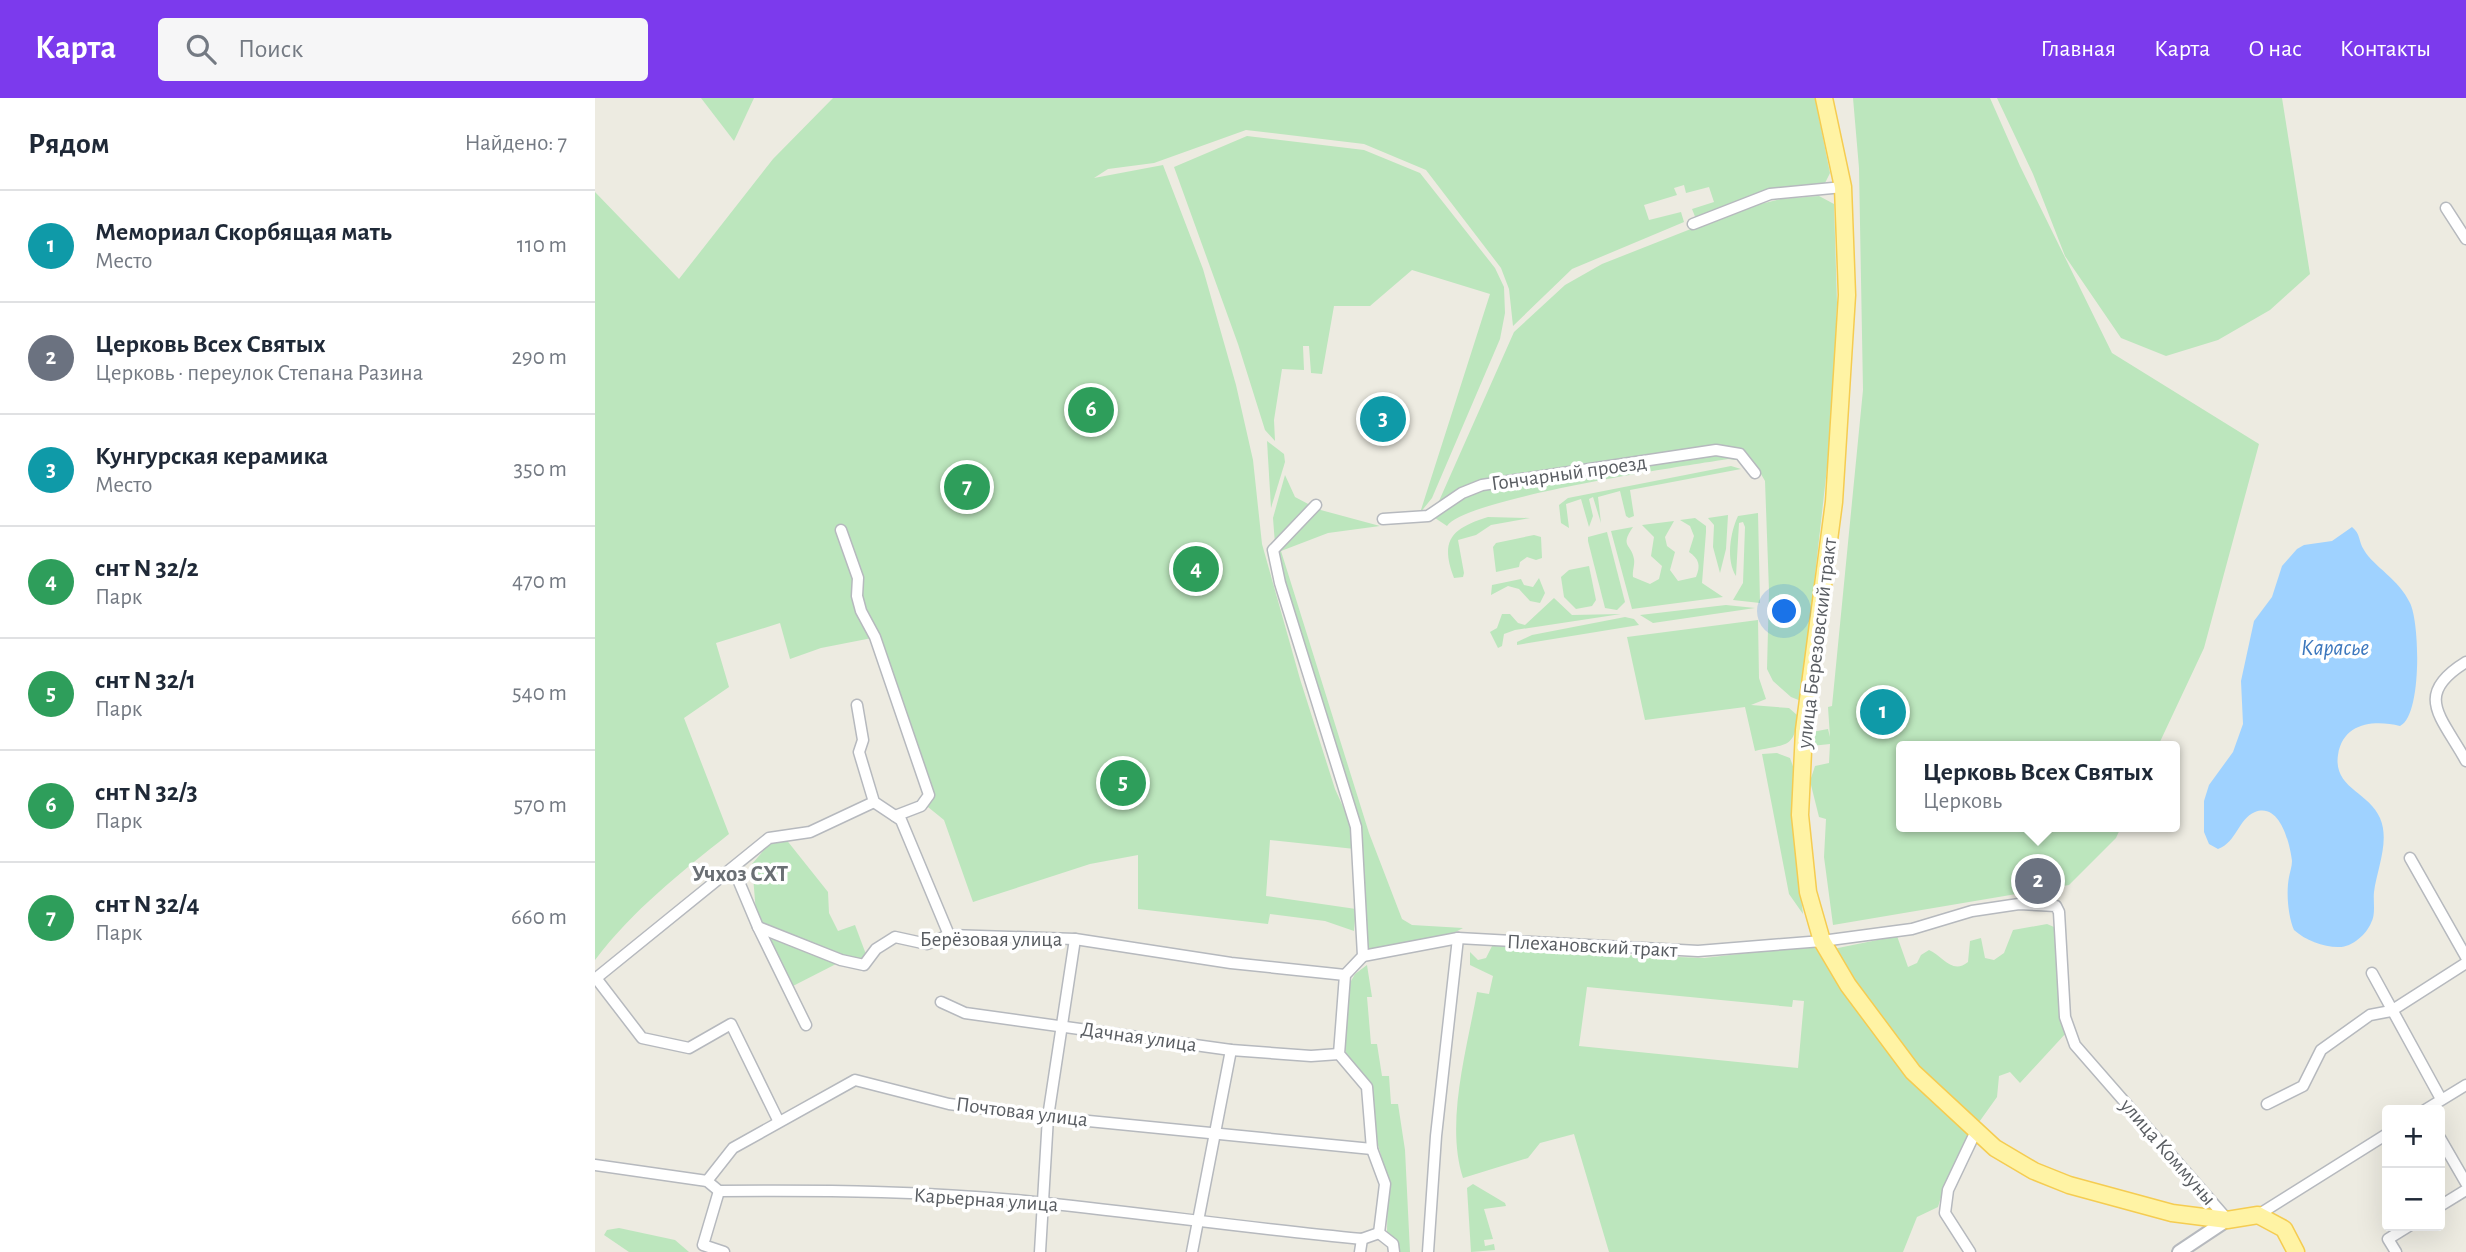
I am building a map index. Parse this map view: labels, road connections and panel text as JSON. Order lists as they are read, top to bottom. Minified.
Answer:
{"streets":{"main road":["улица Березовский тракт","улица Коммуны"],"street":["Гончарный проезд","Берёзовая улица","Плехановский тракт","Дачная улица","Почтовая улица","Карьерная улица"]},"crossings":[["улица Березовский тракт","Плехановский тракт"],["улица Березовский тракт","улица Коммуны"],["Плехановский тракт","улица Коммуны"]],"districts":["Учхоз СХТ"],"water":["Карасье"],"page":{"header":"Карта","search":"Поиск","nav":["Главная","Карта","О нас","Контакты"],"heading":["Рядом","Найдено: 7"],"list":[{"mark":"1","name":"Мемориал Скорбящая мать","note":"Место","value":"110 m"},{"mark":"2","name":"Церковь Всех Святых","note":"Церковь · переулок Степана Разина","value":"290 m"},{"mark":"3","name":"Кунгурская керамика","note":"Место","value":"350 m"},{"mark":"4","name":"снт N 32/2","note":"Парк","value":"470 m"},{"mark":"5","name":"снт N 32/1","note":"Парк","value":"540 m"},{"mark":"6","name":"снт N 32/3","note":"Парк","value":"570 m"},{"mark":"7","name":"снт N 32/4","note":"Парк","value":"660 m"}],"pins":["6","3","7","4","1","5","2"],"popup":["Церковь Всех Святых","Церковь"],"map_buttons":["+","−"]}}
